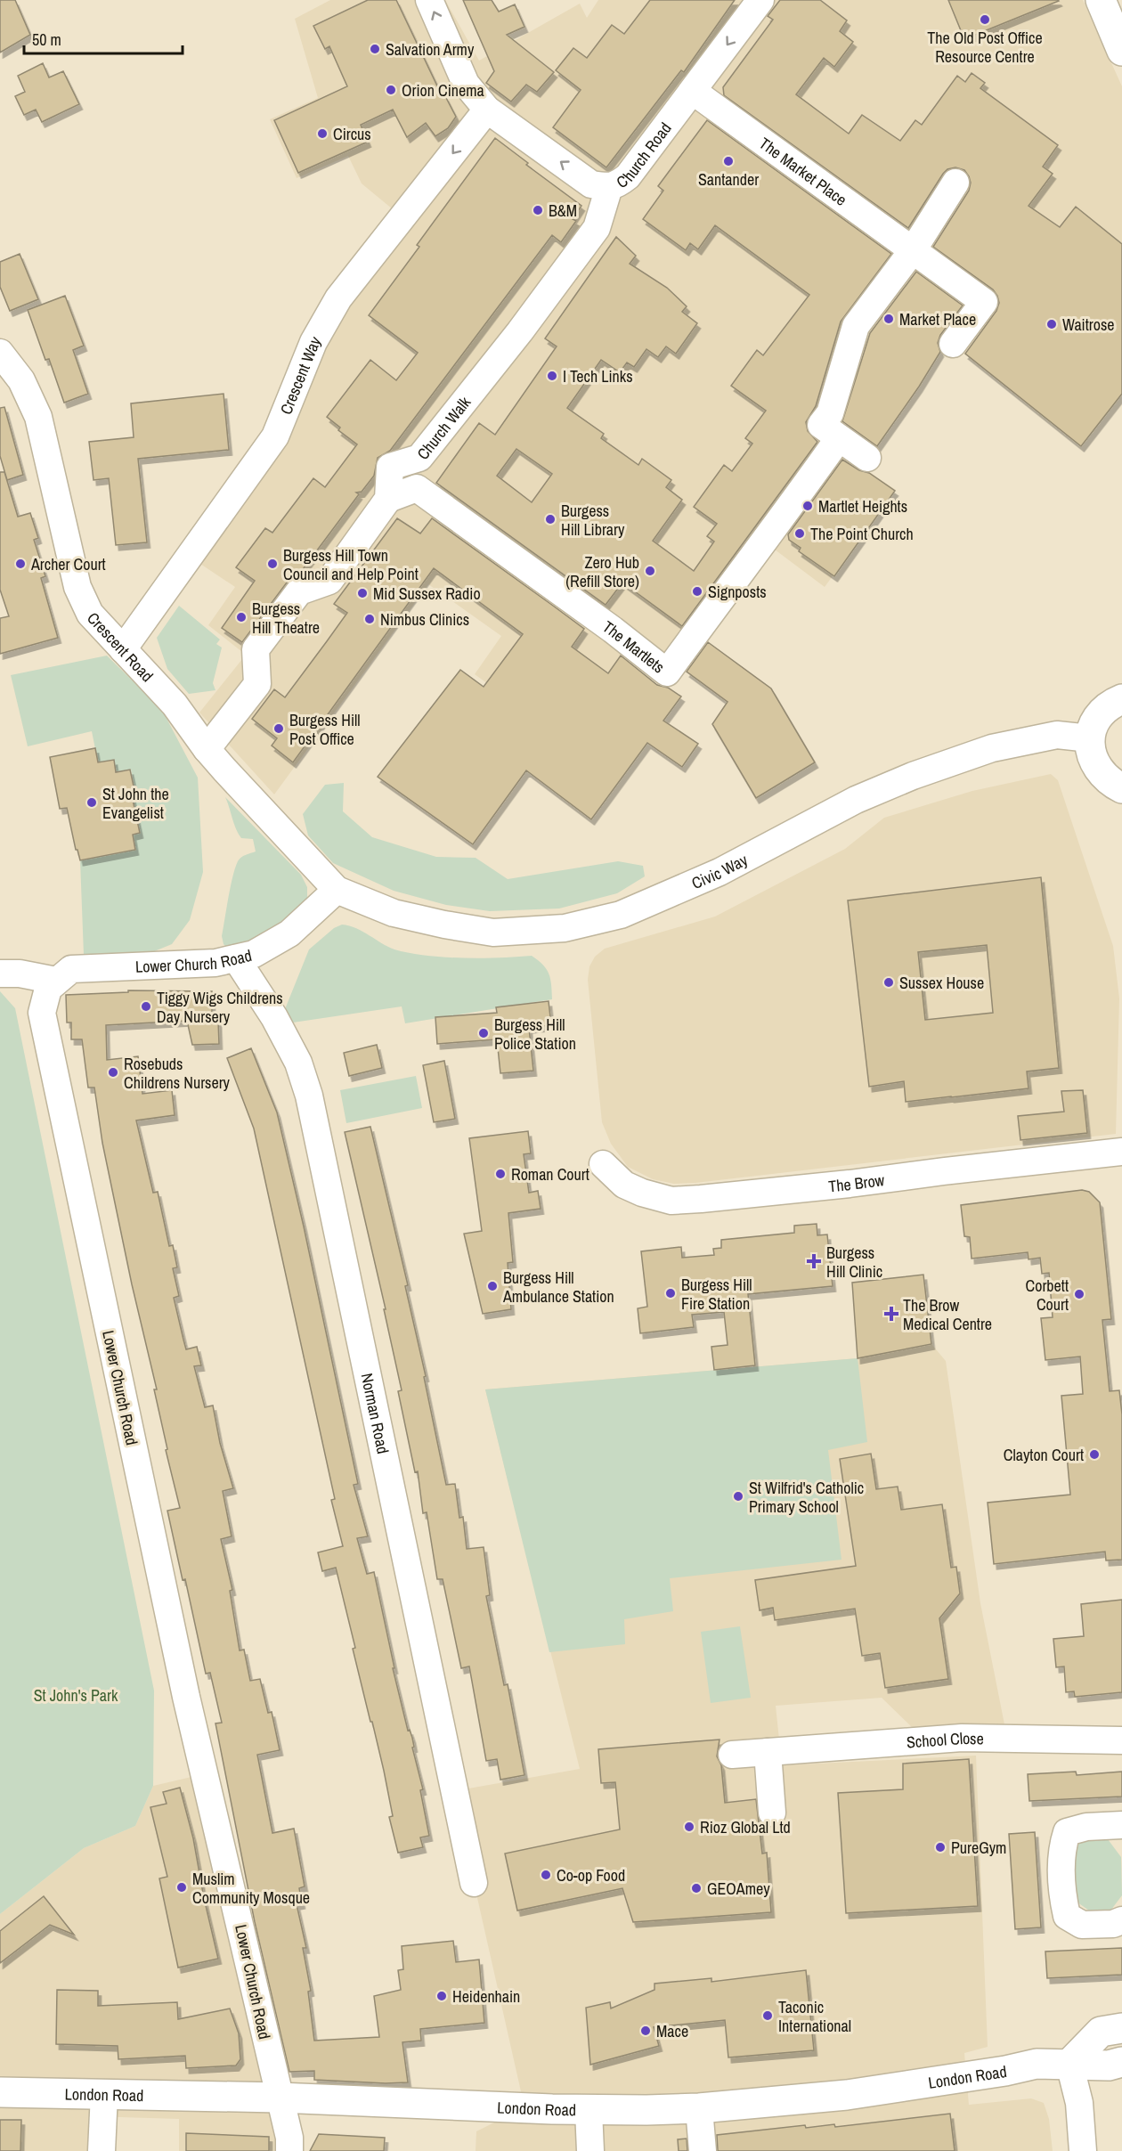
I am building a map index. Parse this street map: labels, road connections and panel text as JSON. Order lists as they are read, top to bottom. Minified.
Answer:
{"streets":{"main road":["London Road"],"street":["Church Road","The Market Place","Crescent Way","Church Walk","The Martlets","Crescent Road","Civic Way","Lower Church Road","The Brow","Norman Road","School Close"]},"crossings":[["Church Road","The Market Place"],["Church Road","Crescent Way"],["Church Road","Church Walk"],["Crescent Way","Crescent Road"],["Crescent Road","Civic Way"],["Crescent Road","Lower Church Road"],["Civic Way","Lower Church Road"],["Lower Church Road","Norman Road"],["Lower Church Road","London Road"]],"parks":["St John's Park"],"places":{"other":["The Old Post Office Resource Centre","Salvation Army","Orion Cinema","Circus","Santander","B&M","Market Place","Waitrose","I Tech Links","Martlet Heights","Burgess Hill Library","The Point Church","Archer Court","Burgess Hill Town Council and Help Point","Zero Hub (Refill Store)","Signposts","Mid Sussex Radio","Burgess Hill Theatre","Nimbus Clinics","Burgess Hill Post Office","St John the Evangelist","Sussex House","Tiggy Wigs Childrens Day Nursery","Burgess Hill Police Station","Rosebuds Childrens Nursery","Roman Court","Burgess Hill Ambulance Station","Burgess Hill Fire Station","Corbett Court","Clayton Court","St Wilfrid's Catholic Primary School","Rioz Global Ltd","PureGym","Co-op Food","Muslim Community Mosque","GEOAmey","Heidenhain","Taconic International","Mace"],"health":["Burgess Hill Clinic","The Brow Medical Centre"]},"scale_bar":"50 m"}
